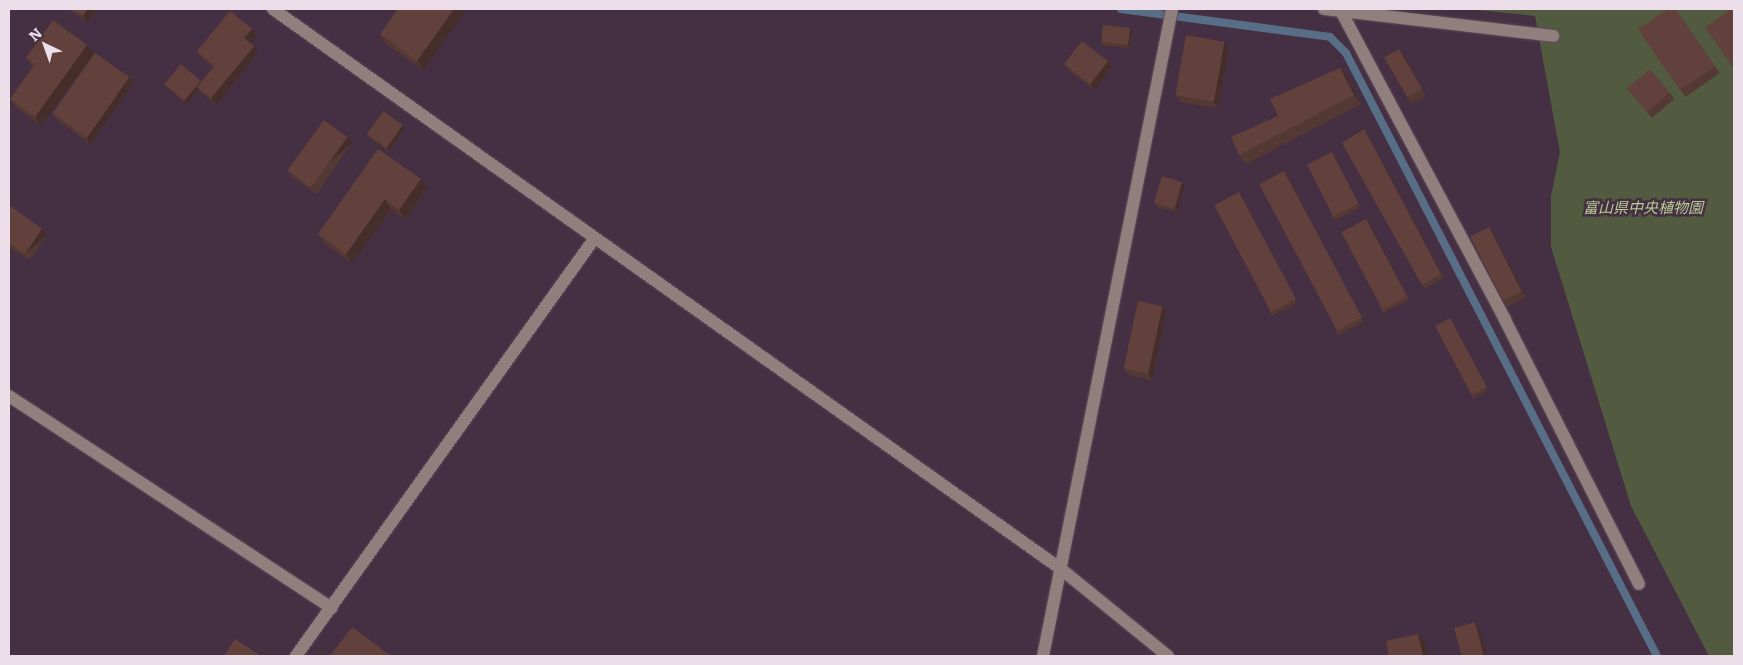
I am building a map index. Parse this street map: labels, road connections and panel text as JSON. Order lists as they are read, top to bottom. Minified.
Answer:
{"parks":["富山県中央植物園"],"north":"top left"}
